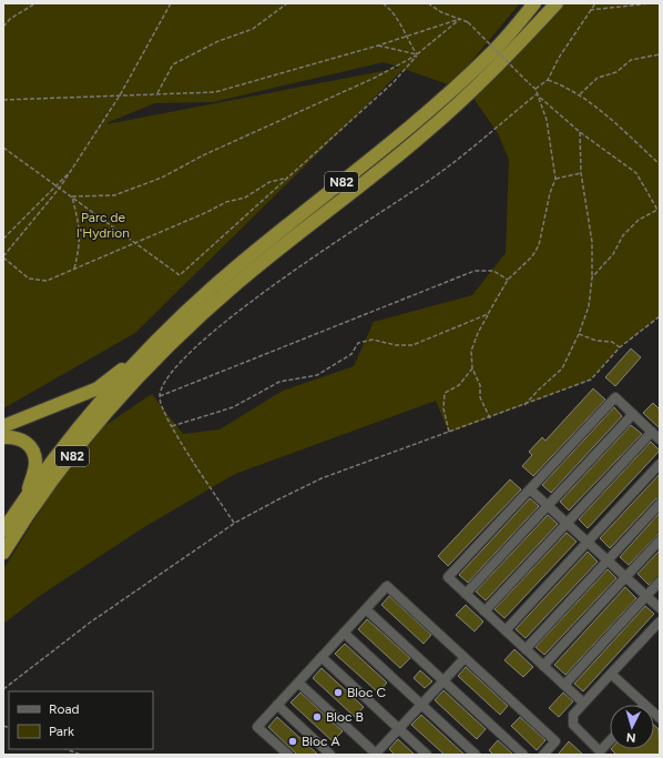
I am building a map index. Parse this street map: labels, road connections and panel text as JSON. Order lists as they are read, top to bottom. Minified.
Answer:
{"streets":{"highway":["N82"]},"parks":["Parc de l'Hydrion"],"places":["Bloc C","Bloc B","Bloc A"],"legend":["Road","Park"],"north":"bottom"}
